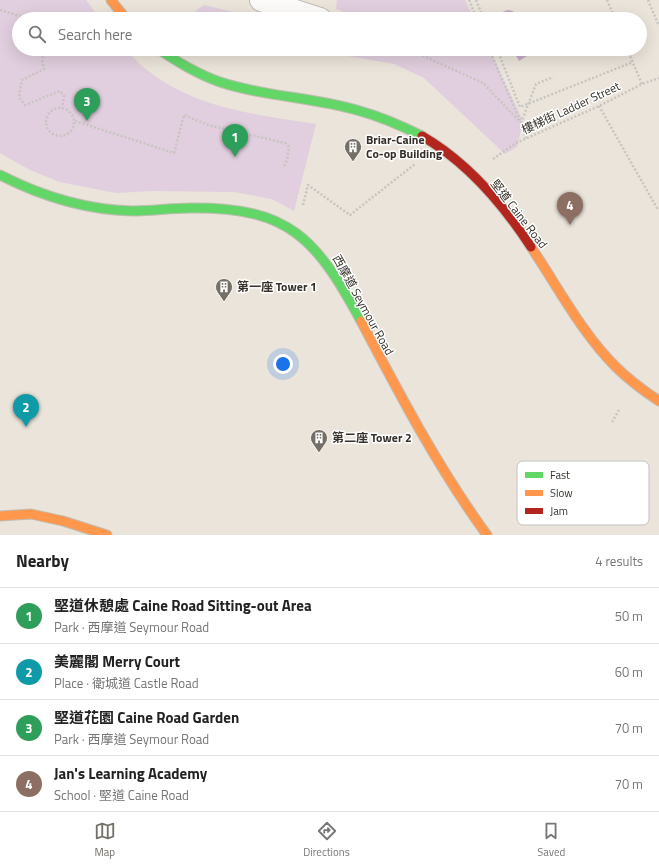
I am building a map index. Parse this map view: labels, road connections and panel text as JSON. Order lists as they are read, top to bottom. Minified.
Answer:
{"streets":{"street":["堅道 Caine Road","西摩道 Seymour Road"],"path":["樓梯街 Ladder Street"]},"places":{"building":["Briar-Caine Co-op Building","第一座 Tower 1","第二座 Tower 2"]},"legend":["Fast","Slow","Jam"],"page":{"search":"Search here","pins":["3","1","4","2"],"heading":["Nearby","4 results"],"list":[{"mark":"1","name":"堅道休憩處 Caine Road Sitting-out Area","note":"Park · 西摩道 Seymour Road","value":"50 m"},{"mark":"2","name":"美麗閣 Merry Court","note":"Place · 衛城道 Castle Road","value":"60 m"},{"mark":"3","name":"堅道花園 Caine Road Garden","note":"Park · 西摩道 Seymour Road","value":"70 m"},{"mark":"4","name":"Jan's Learning Academy","note":"School · 堅道 Caine Road","value":"70 m"}],"nav":["Map","Directions","Saved"]}}
